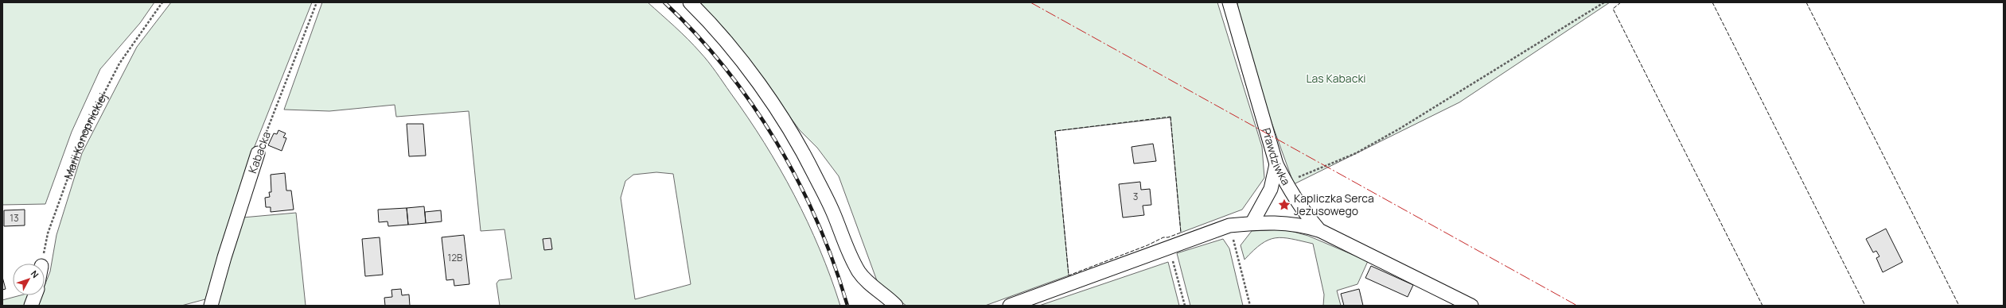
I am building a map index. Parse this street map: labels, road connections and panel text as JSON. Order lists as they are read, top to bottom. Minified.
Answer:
{"streets":{"street":["Kabacka","Prawdziwka"],"path":["Marii Konopnickiej"]},"parks":["Las Kabacki"],"places":{"place":["Kapliczka Serca Jezusowego"]},"house_numbers":["3","13","12B"],"north":"top right"}
